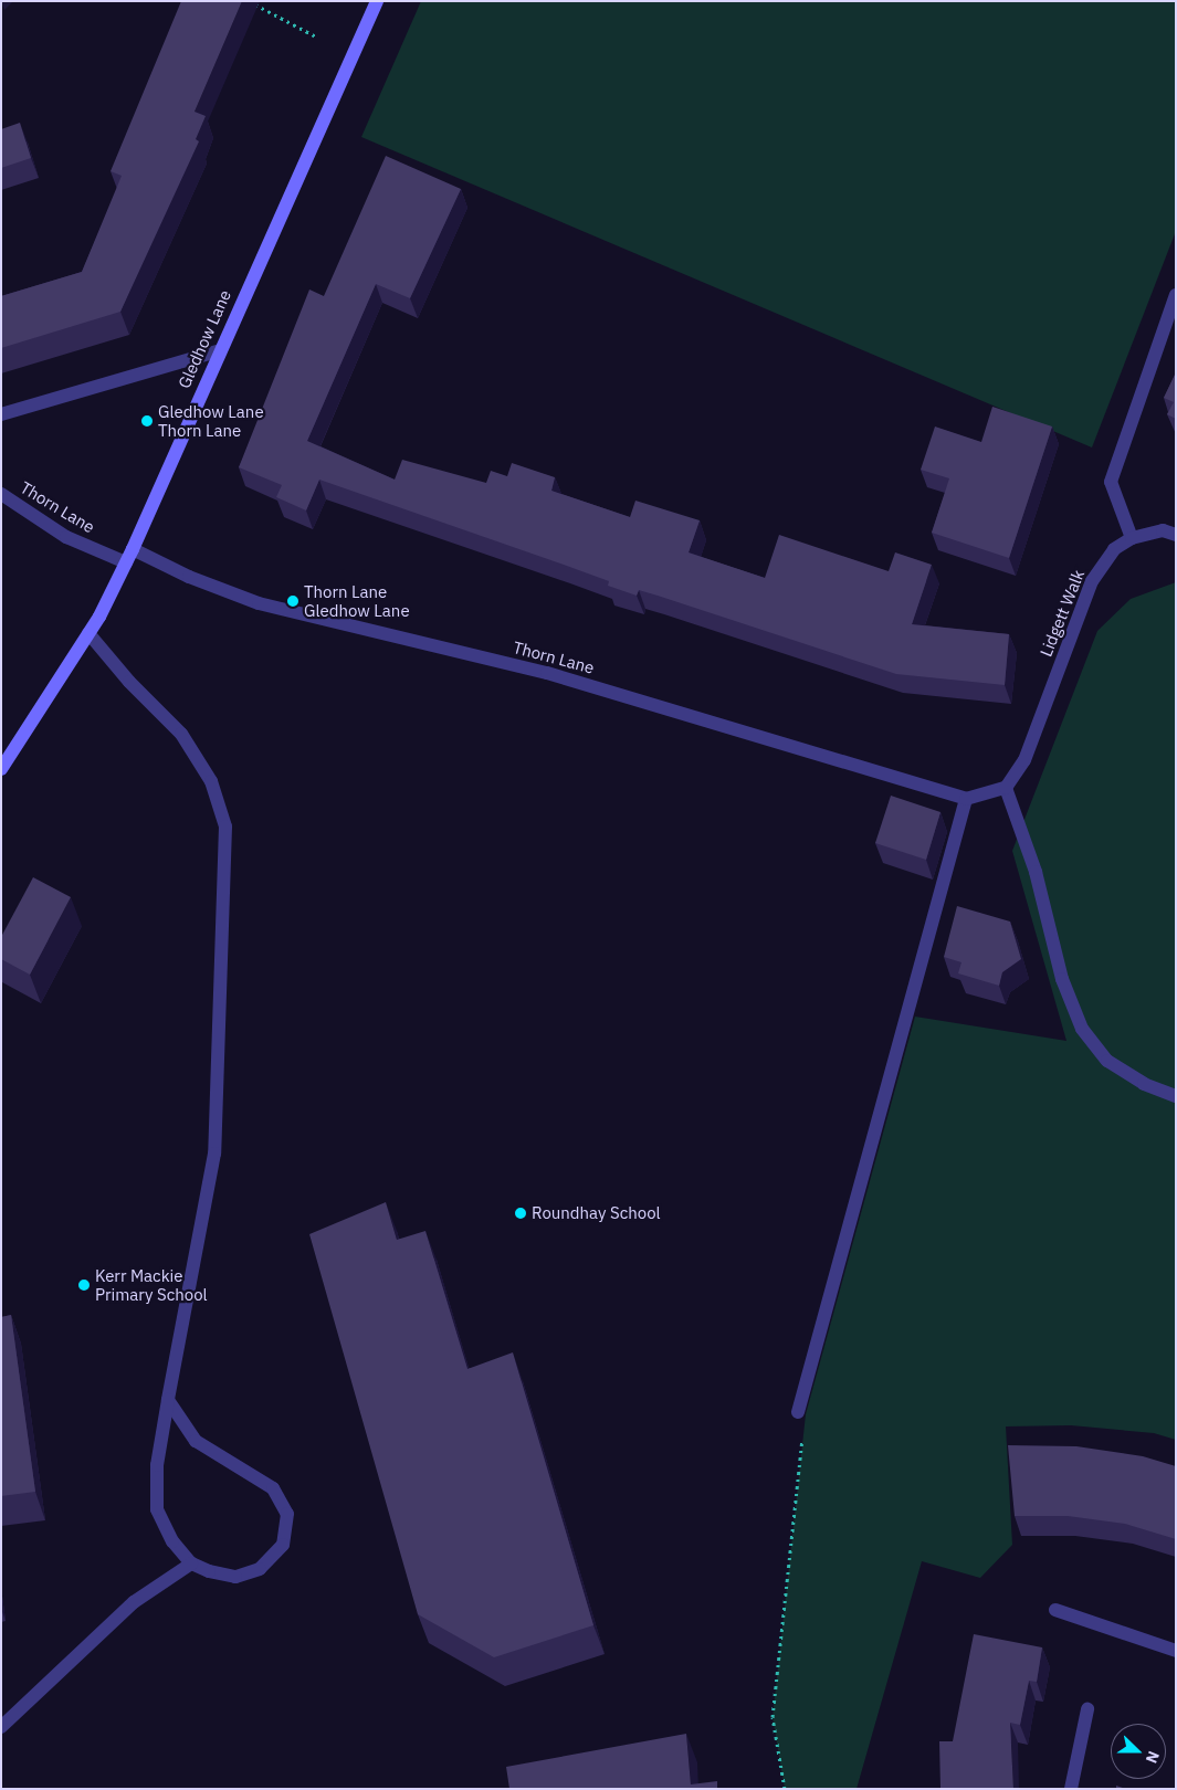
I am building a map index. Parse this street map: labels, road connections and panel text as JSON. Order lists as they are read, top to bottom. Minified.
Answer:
{"streets":{"street":["Gledhow Lane","Thorn Lane","Lidgett Walk"]},"crossings":[["Gledhow Lane","Thorn Lane"]],"places":["Gledhow Lane Thorn Lane","Thorn Lane Gledhow Lane","Roundhay School","Kerr Mackie Primary School"],"north":"right"}
